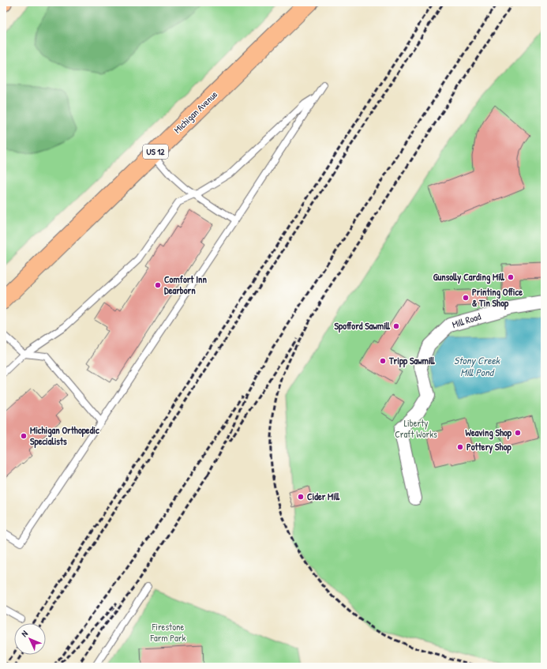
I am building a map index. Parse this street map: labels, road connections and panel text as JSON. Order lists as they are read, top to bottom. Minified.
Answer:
{"streets":{"main road":["Michigan Avenue","US 12"],"street":["Mill Road"]},"water":["Stony Creek Mill Pond"],"parks":["Liberty Craft Works","Firestone Farm Park"],"places":["Gunsolly Carding Mill","Comfort Inn Dearborn","Printing Office & Tin Shop","Spofford Sawmill","Tripp Sawmill","Weaving Shop","Michigan Orthopedic Specialists","Pottery Shop","Cider Mill"],"north":"top left"}
